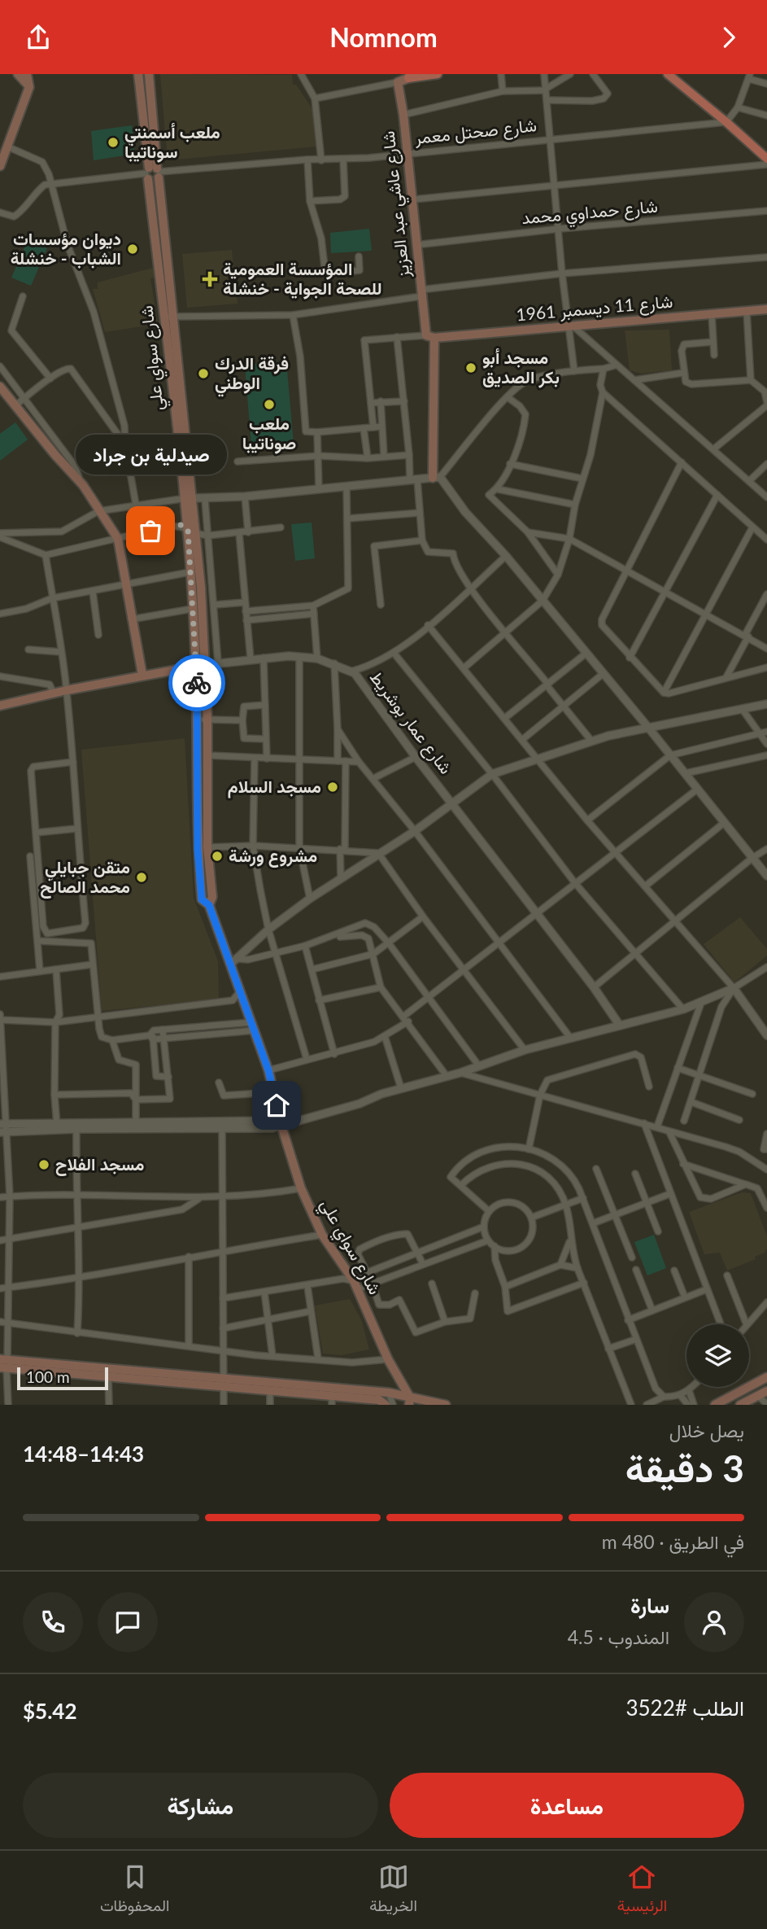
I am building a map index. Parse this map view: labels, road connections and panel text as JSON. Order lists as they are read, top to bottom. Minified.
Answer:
{"streets":{"main road":["شارع عاشي عبد العزيز","شارع 11 ديسمبر 1961","شارع سواي علي","شارع عمار بوشريط"],"street":["شارع صحتل معمر","شارع حمداوي محمد"]},"crossings":[["شارع صحتل معمر","شارع عاشي عبد العزيز"],["شارع صحتل معمر","شارع سواي علي"],["شارع عاشي عبد العزيز","شارع حمداوي محمد"],["شارع عاشي عبد العزيز","شارع 11 ديسمبر 1961"],["شارع سواي علي","شارع عمار بوشريط"]],"places":{"other":["ملعب أسمنتي سوناتيبا","ديوان مؤسسات الشباب - خنشلة","مسجد أبو بكر الصديق","فرقة الدرك الوطني","ملعب صوناتيبا","صيدلية بن جراد","مسجد السلام","مشروع ورشة","متقن جبايلي محمد الصالح","مسجد الفلاح"],"health":["المؤسسة العمومية للصحة الجواية - خنشلة"]},"scale_bar":"100 m","page":{"header":"Nomnom","bubble":"صيدلية بن جراد","scale":"100 m","heading":["3 دقيقة","يصل خلال","14:43–14:48"],"panel":["سارة","المندوب · 4.5","الطلب #3522","$5.42"],"bar":"في الطريق · 480 m","buttons":["مساعدة","مشاركة"],"tabs":["الرئيسية","الخريطة","المحفوظات"]}}
